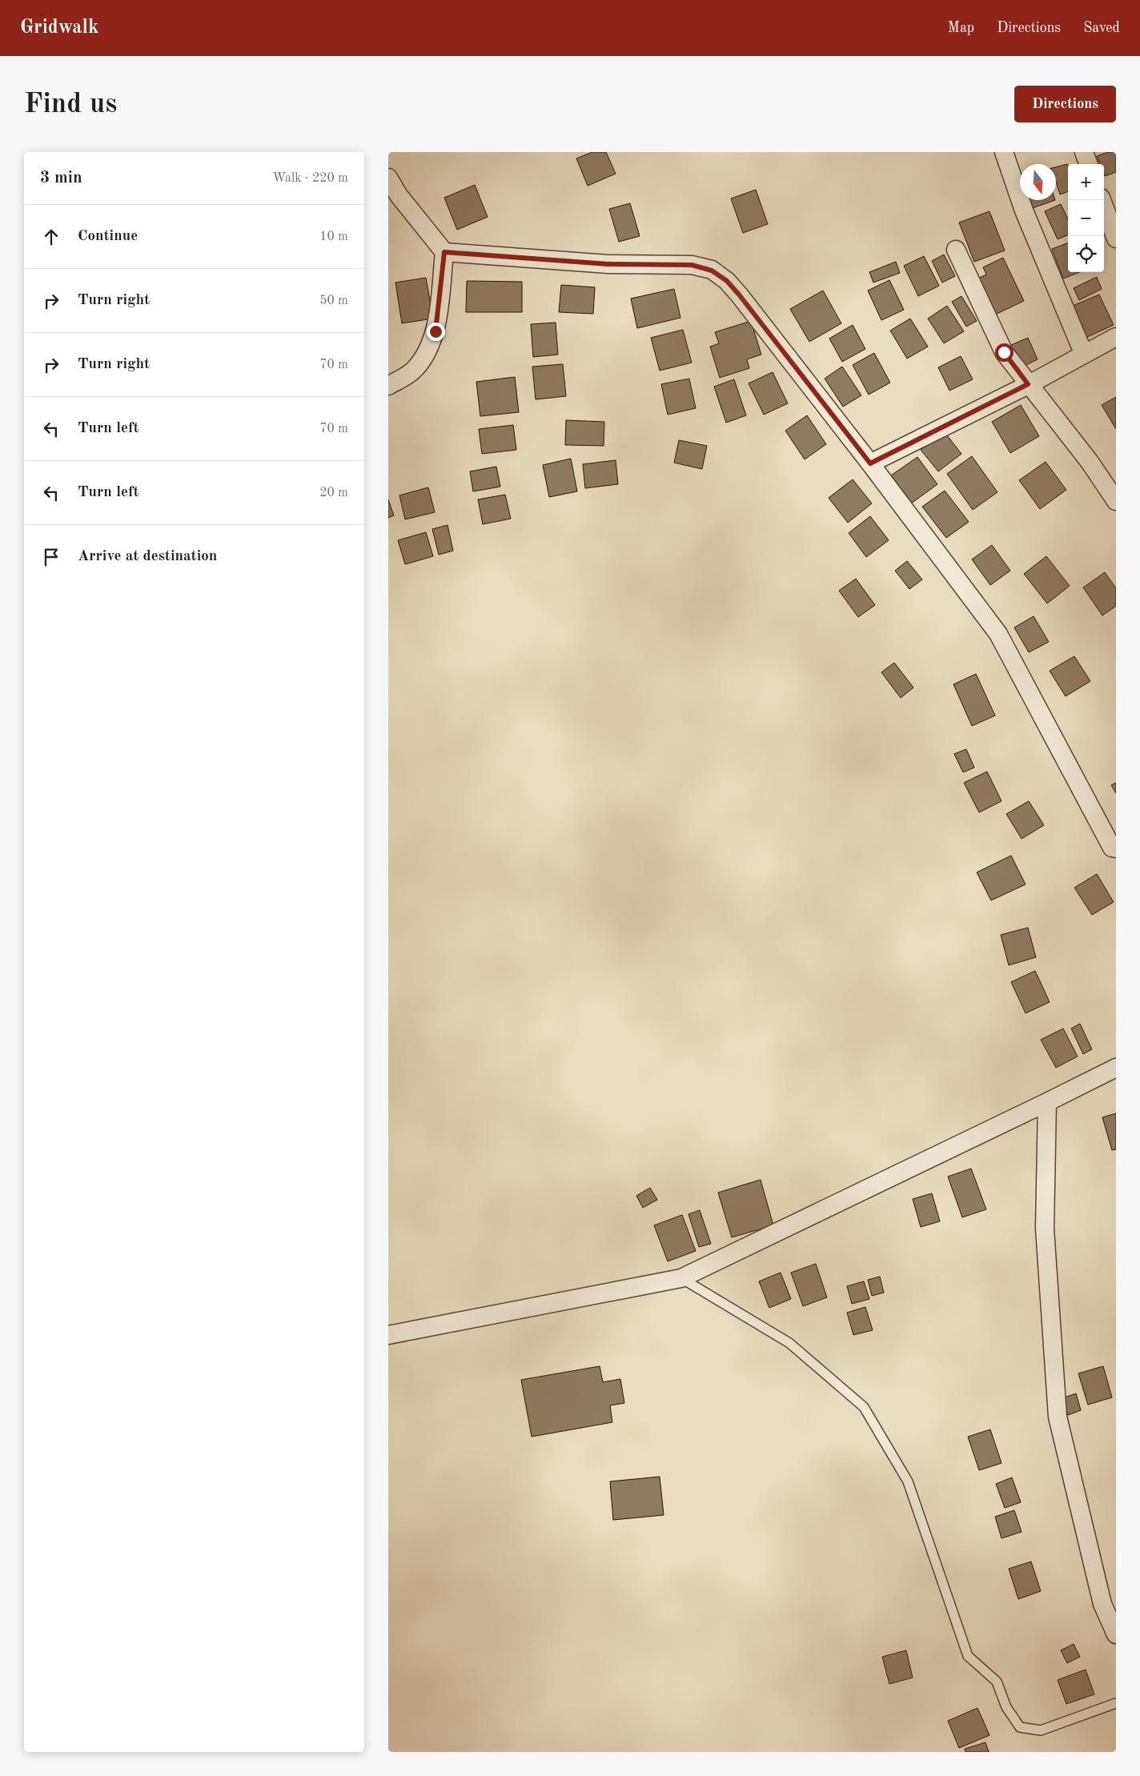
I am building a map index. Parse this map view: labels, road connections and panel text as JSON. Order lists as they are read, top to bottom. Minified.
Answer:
{"north":"bottom","page":{"header":"Gridwalk","nav":["Map","Directions","Saved"],"buttons":"Directions","title":"Find us","heading":["3 min","Walk · 220 m"],"map_buttons":["+","−"],"list":[["Continue","10 m"],["Turn right","50 m"],["Turn right","70 m"],["Turn left","70 m"],["Turn left","20 m"],"Arrive at destination"]}}
